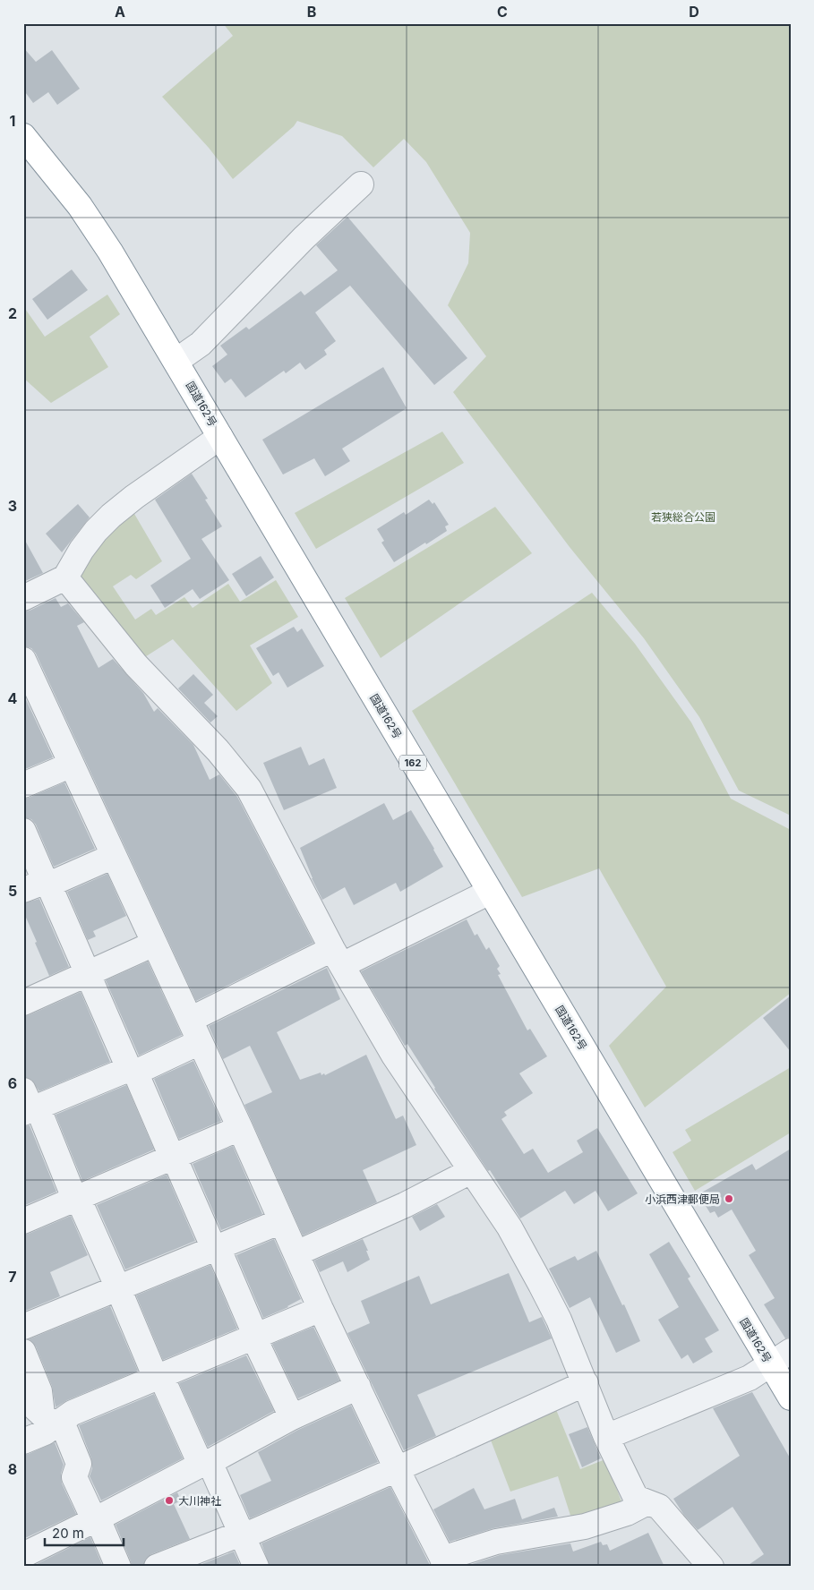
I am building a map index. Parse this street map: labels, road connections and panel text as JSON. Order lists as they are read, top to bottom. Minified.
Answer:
{"streets":{"highway":["国道162号","162"]},"parks":["若狭総合公園"],"places":["小浜西津郵便局","大川神社"],"scale_bar":"20 m","grid":{"columns":["A","B","C","D"],"rows":["1","2","3","4","5","6","7","8"]}}
